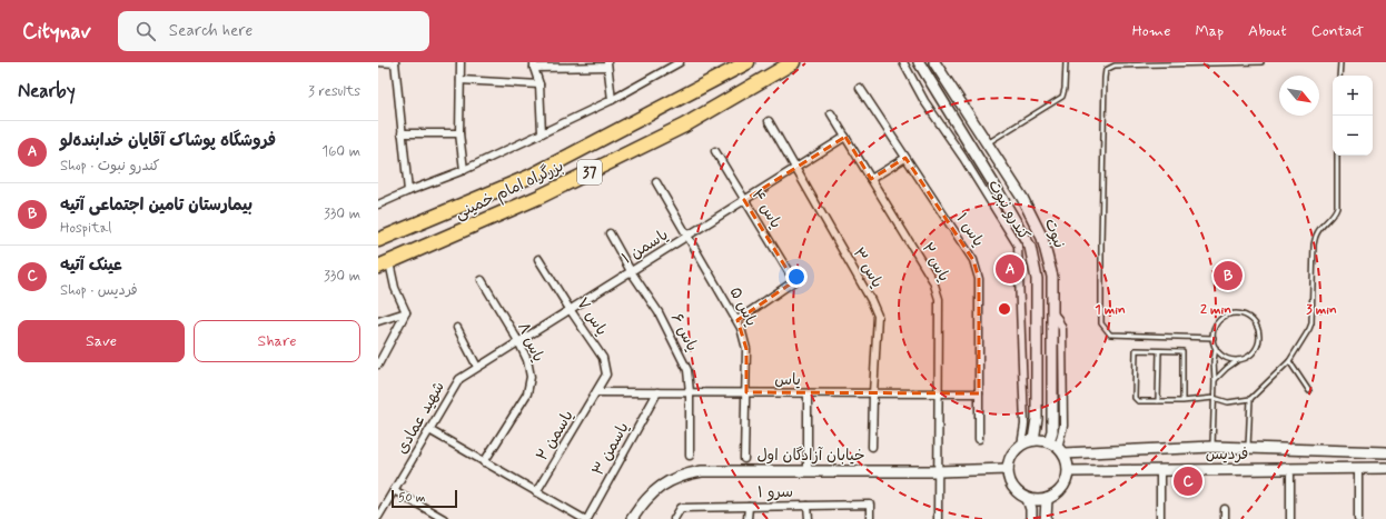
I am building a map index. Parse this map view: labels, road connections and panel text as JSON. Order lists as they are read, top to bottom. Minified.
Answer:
{"streets":{"highway":["37","بزرگراه امام خمینی"],"main road":["نبوت","فردیس","خیابان آزادگان اول"],"street":["یاس ۴","کندرو نبوت","یاس ۱","یاسمن ۱","یاس ۲","یاس ۳","یاس ۵","یاس ۷","یاس ۶","یاس ۸","یاس","شهید عمادی","یاسمن ۲","یاسمن ۳","سرو ۱"]},"crossings":[["یاس ۴","یاسمن ۱"],["یاس ۴","یاس ۵"],["کندرو نبوت","نبوت"],["کندرو نبوت","فردیس"],["کندرو نبوت","خیابان آزادگان اول"],["یاس ۱","یاس"],["نبوت","فردیس"],["نبوت","خیابان آزادگان اول"],["یاسمن ۱","یاس ۲"],["یاسمن ۱","یاس ۳"],["یاسمن ۱","یاس ۵"],["یاسمن ۱","یاس ۷"],["یاسمن ۱","یاس ۶"],["یاسمن ۱","یاس ۸"],["یاسمن ۱","شهید عمادی"],["یاس ۲","یاس"],["یاس ۲","خیابان آزادگان اول"],["یاس ۳","یاس"],["یاس ۵","یاس"],["یاس ۷","یاس"],["یاس ۷","یاسمن ۲"],["یاس ۶","یاس"],["یاس","یاسمن ۲"],["یاس","یاسمن ۳"],["فردیس","خیابان آزادگان اول"]],"scale_bar":"50 m","north":"bottom right","page":{"header":"Citynav","search":"Search here","nav":["Home","Map","About","Contact"],"heading":["Nearby","3 results"],"map_buttons":["+","−"],"list":[{"mark":"A","name":"فروشگاه پوشاک آقایان خدابنده‌لو","note":"Shop · کندرو نبوت","value":"160 m"},{"mark":"B","name":"بیمارستان تامین اجتماعی آتیه","note":"Hospital","value":"330 m"},{"mark":"C","name":"عینک آتیه","note":"Shop · فردیس","value":"330 m"}],"pins":["A","B","C"],"buttons":["Save","Share"],"scale":"50 m"},"rings":["1 min","2 min","3 min"]}
